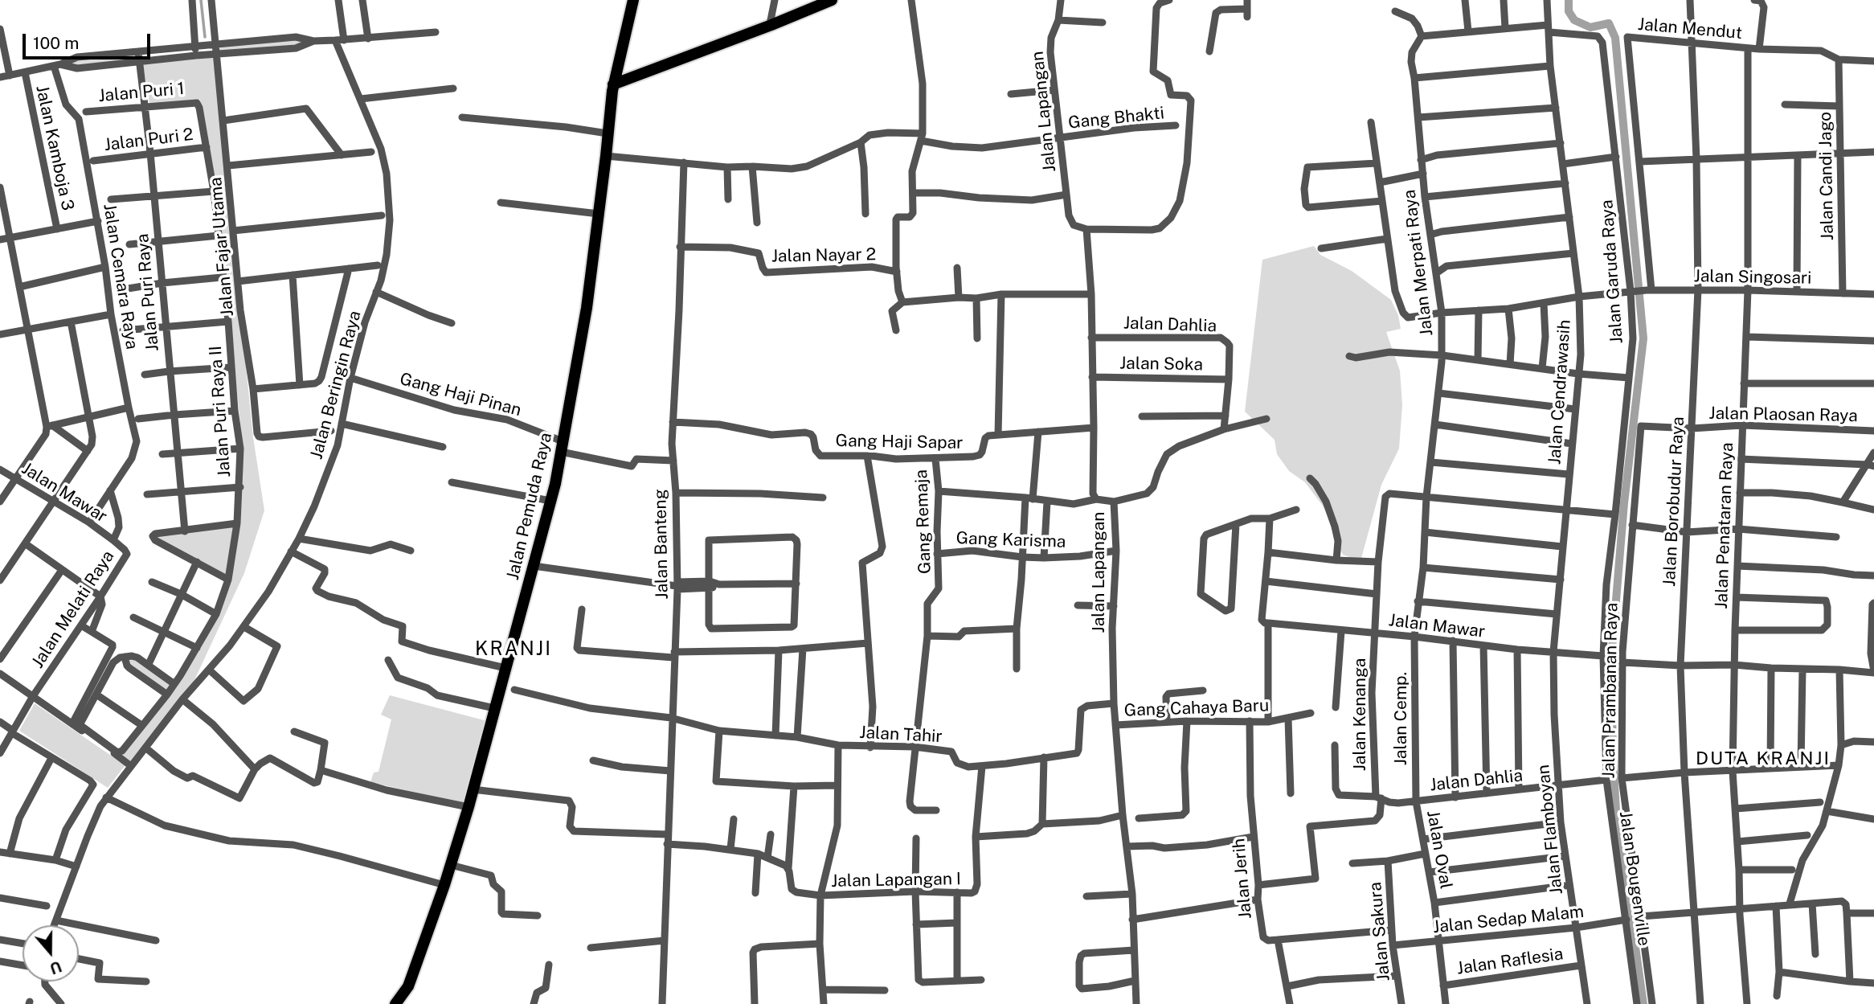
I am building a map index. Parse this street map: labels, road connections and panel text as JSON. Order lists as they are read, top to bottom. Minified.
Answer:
{"streets":{"main road":["Jalan Pemuda Raya"],"street":["Jalan Mendut","Jalan Puri 1","Jalan Lapangan","Gang Bhakti","Jalan Puri 2","Jalan Kamboja 3","Jalan Candi Jago","Jalan Fajar Utama","Jalan Nayar 2","Jalan Merpati Raya","Jalan Garuda Raya","Jalan Cemara Raya","Jalan Singosari","Jalan Puri Raya","Jalan Dahlia","Jalan Soka","Jalan Beringin Raya","Jalan Cendrawasih","Gang Haji Pinan","Jalan Puri Raya II","Jalan Plaosan Raya","Gang Haji Sapar","Jalan Mawar","Jalan Borobudur Raya","Gang Remaja","Jalan Penataran Raya","Gang Karisma","Jalan Banteng","Jalan Melati Raya","Jalan Prambanan Raya","Gang Cahaya Baru","Jalan Kenanga","Jalan Cemp.","Jalan Tahir","Jalan Flamboyan","Jalan Oval","Jalan Jerih","Jalan Bougenville","Jalan Lapangan I","Jalan Sedap Malam","Jalan Sakura","Jalan Raflesia"]},"crossings":[["Jalan Mendut","Jalan Candi Jago"],["Jalan Mendut","Jalan Borobudur Raya"],["Jalan Mendut","Jalan Penataran Raya"],["Jalan Puri 1","Jalan Puri Raya"],["Jalan Puri 1","Jalan Puri Raya II"],["Jalan Lapangan","Gang Bhakti"],["Jalan Lapangan","Jalan Dahlia"],["Jalan Lapangan","Jalan Soka"],["Jalan Lapangan","Gang Karisma"],["Jalan Lapangan","Gang Cahaya Baru"],["Jalan Lapangan","Jalan Tahir"],["Gang Bhakti","Jalan Banteng"],["Jalan Puri 2","Jalan Puri Raya"],["Jalan Puri 2","Jalan Puri Raya II"],["Jalan Candi Jago","Jalan Singosari"],["Jalan Nayar 2","Jalan Banteng"],["Jalan Merpati Raya","Jalan Singosari"],["Jalan Merpati Raya","Jalan Mawar"],["Jalan Merpati Raya","Jalan Kenanga"],["Jalan Merpati Raya","Jalan Cemp."],["Jalan Garuda Raya","Jalan Singosari"],["Jalan Garuda Raya","Jalan Cendrawasih"],["Jalan Garuda Raya","Jalan Mawar"],["Jalan Garuda Raya","Jalan Bougenville"],["Jalan Cemara Raya","Jalan Mawar"],["Jalan Singosari","Jalan Cendrawasih"],["Jalan Singosari","Jalan Borobudur Raya"],["Jalan Singosari","Jalan Penataran Raya"],["Jalan Dahlia","Jalan Soka"],["Jalan Dahlia","Jalan Kenanga"],["Jalan Dahlia","Jalan Cemp."],["Jalan Dahlia","Jalan Flamboyan"],["Jalan Dahlia","Jalan Oval"],["Jalan Dahlia","Jalan Bougenville"],["Jalan Beringin Raya","Gang Haji Pinan"],["Jalan Cendrawasih","Jalan Mawar"],["Jalan Cendrawasih","Jalan Flamboyan"],["Gang Haji Pinan","Jalan Pemuda Raya"],["Gang Haji Pinan","Jalan Banteng"],["Jalan Plaosan Raya","Jalan Borobudur Raya"],["Jalan Plaosan Raya","Jalan Penataran Raya"],["Jalan Plaosan Raya","Jalan Prambanan Raya"],["Gang Haji Sapar","Gang Remaja"],["Gang Haji Sapar","Jalan Banteng"],["Jalan Mawar","Jalan Melati Raya"],["Jalan Mawar","Jalan Kenanga"],["Jalan Mawar","Jalan Cemp."],["Jalan Mawar","Jalan Flamboyan"],["Jalan Mawar","Jalan Bougenville"],["Jalan Borobudur Raya","Jalan Prambanan Raya"],["Gang Remaja","Gang Karisma"],["Gang Remaja","Jalan Tahir"],["Jalan Banteng","Jalan Tahir"],["Gang Cahaya Baru","Jalan Jerih"],["Jalan Cemp.","Jalan Oval"],["Jalan Flamboyan","Jalan Sedap Malam"],["Jalan Flamboyan","Jalan Raflesia"],["Jalan Oval","Jalan Sedap Malam"],["Jalan Oval","Jalan Sakura"],["Jalan Oval","Jalan Raflesia"],["Jalan Bougenville","Jalan Sedap Malam"],["Jalan Sedap Malam","Jalan Sakura"]],"districts":["KRANJI","DUTA KRANJI"],"scale_bar":"100 m","north":"bottom"}
